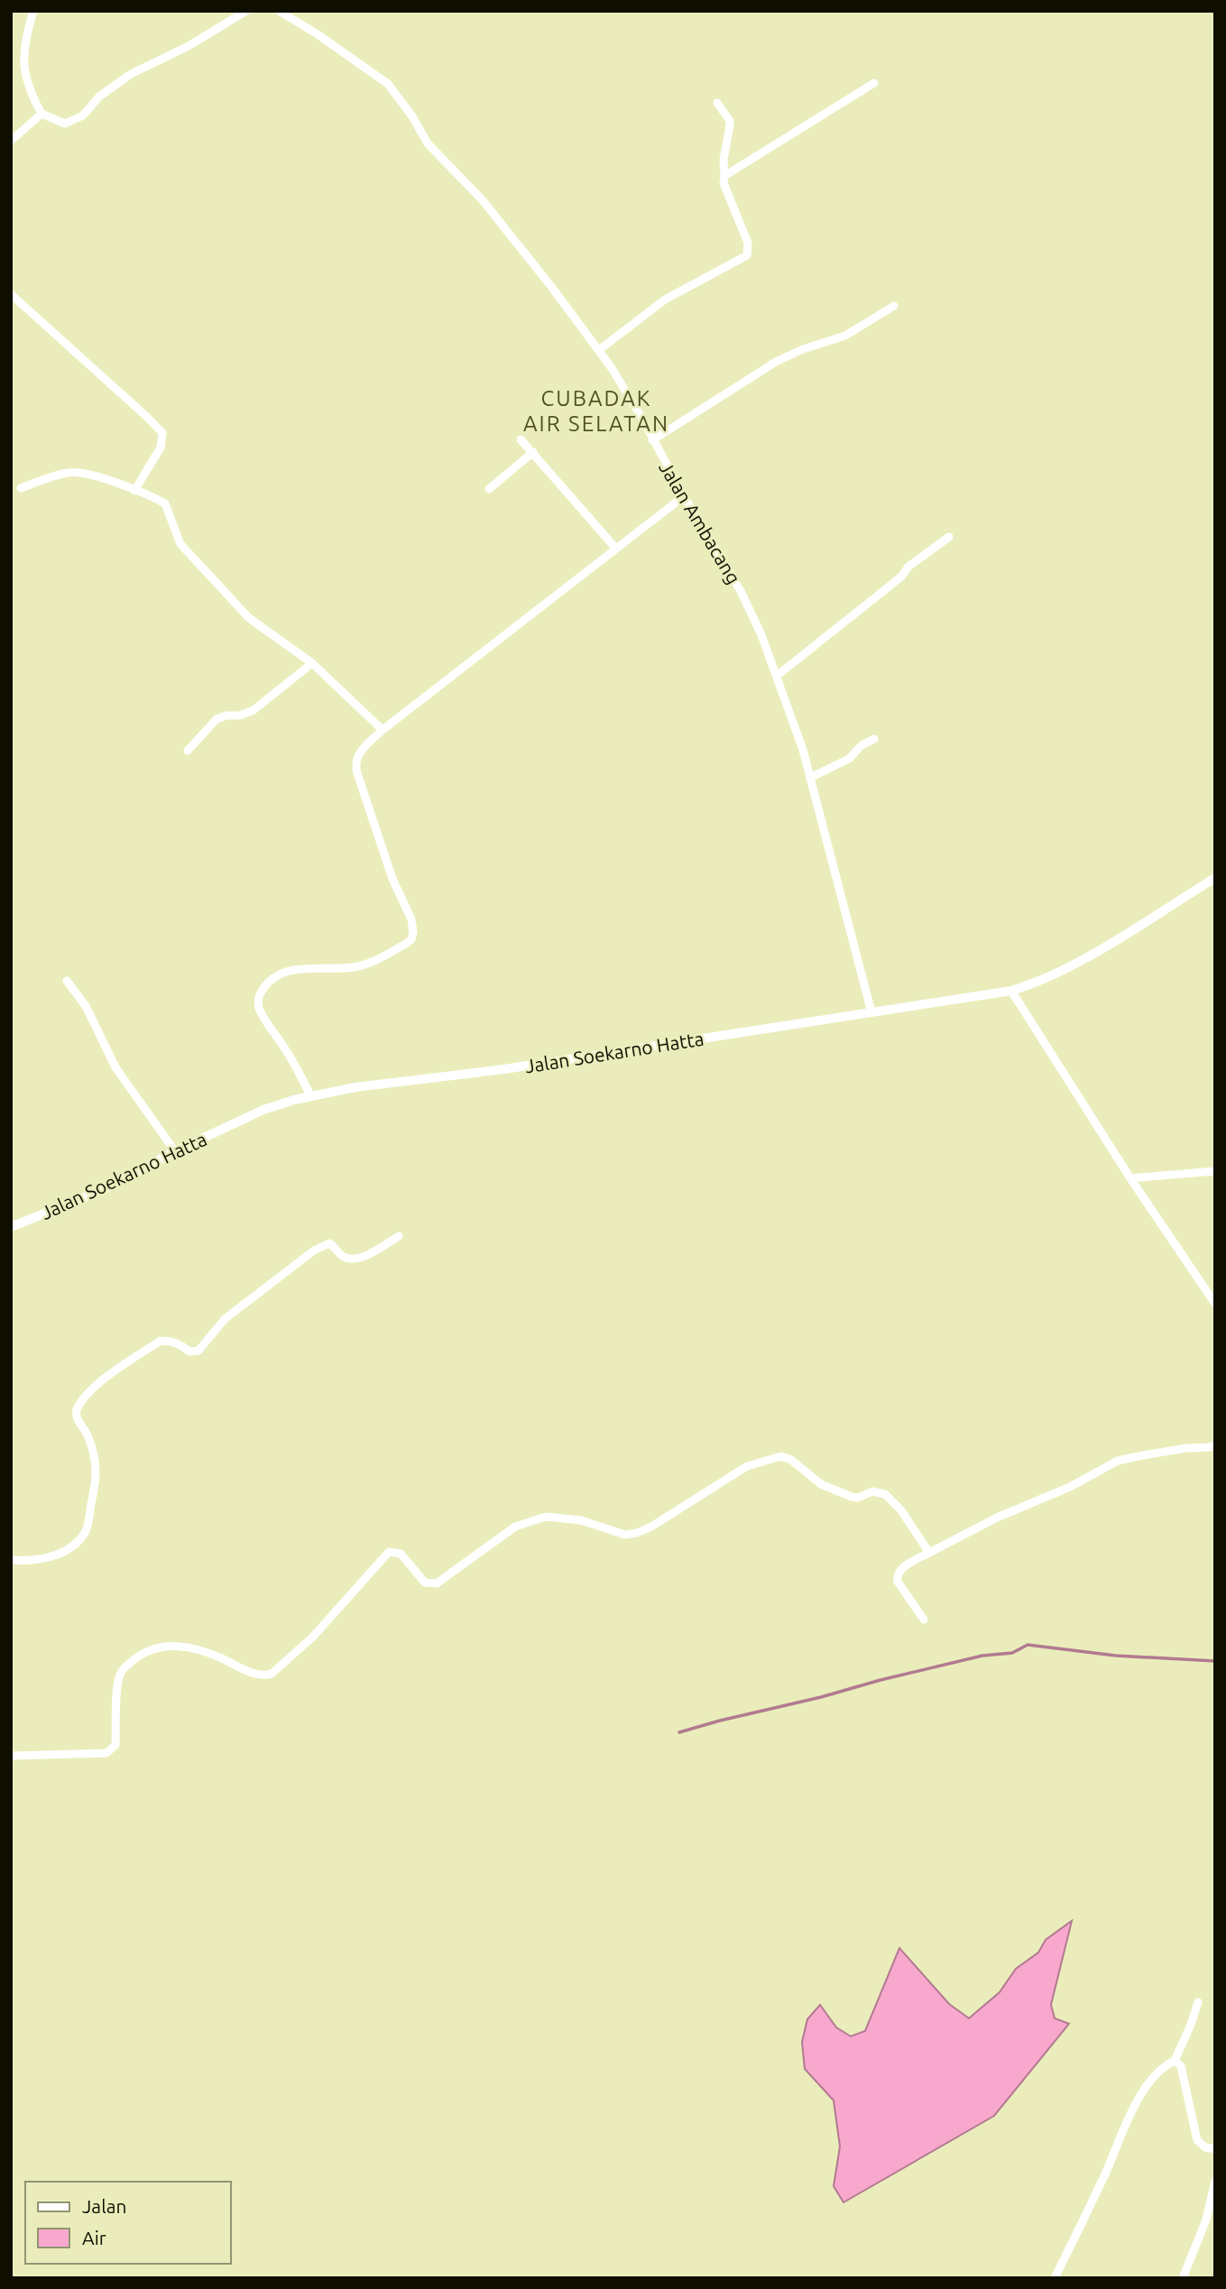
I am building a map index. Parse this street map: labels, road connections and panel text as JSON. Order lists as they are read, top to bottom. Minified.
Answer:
{"streets":{"street":["Jalan Ambacang","Jalan Soekarno Hatta"]},"crossings":[["Jalan Ambacang","Jalan Soekarno Hatta"]],"districts":["CUBADAK AIR SELATAN"],"legend":["Jalan","Air"]}
